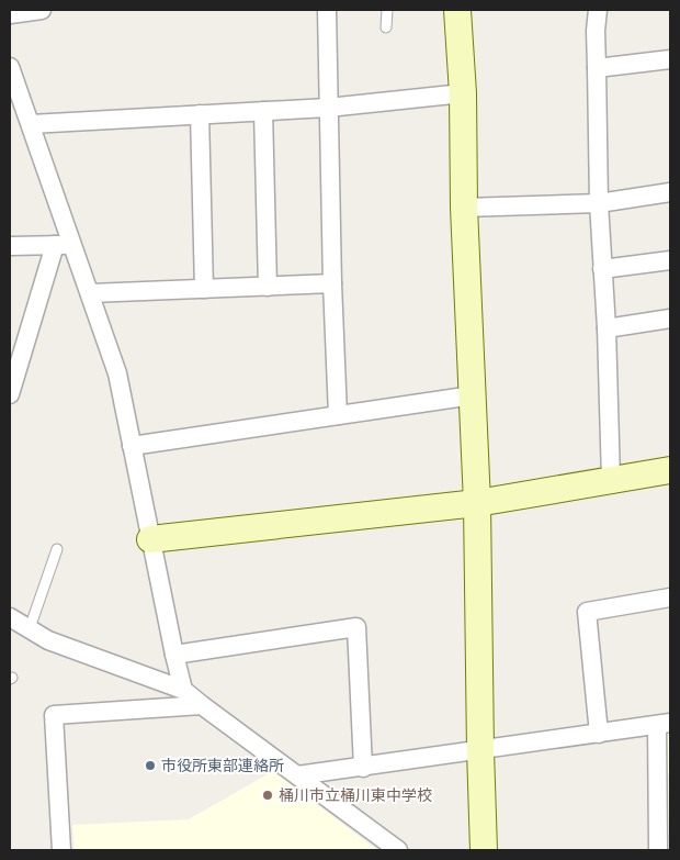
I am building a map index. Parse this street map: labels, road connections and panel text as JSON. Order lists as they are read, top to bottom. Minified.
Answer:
{"places":["市役所東部連絡所","桶川市立桶川東中学校"]}
